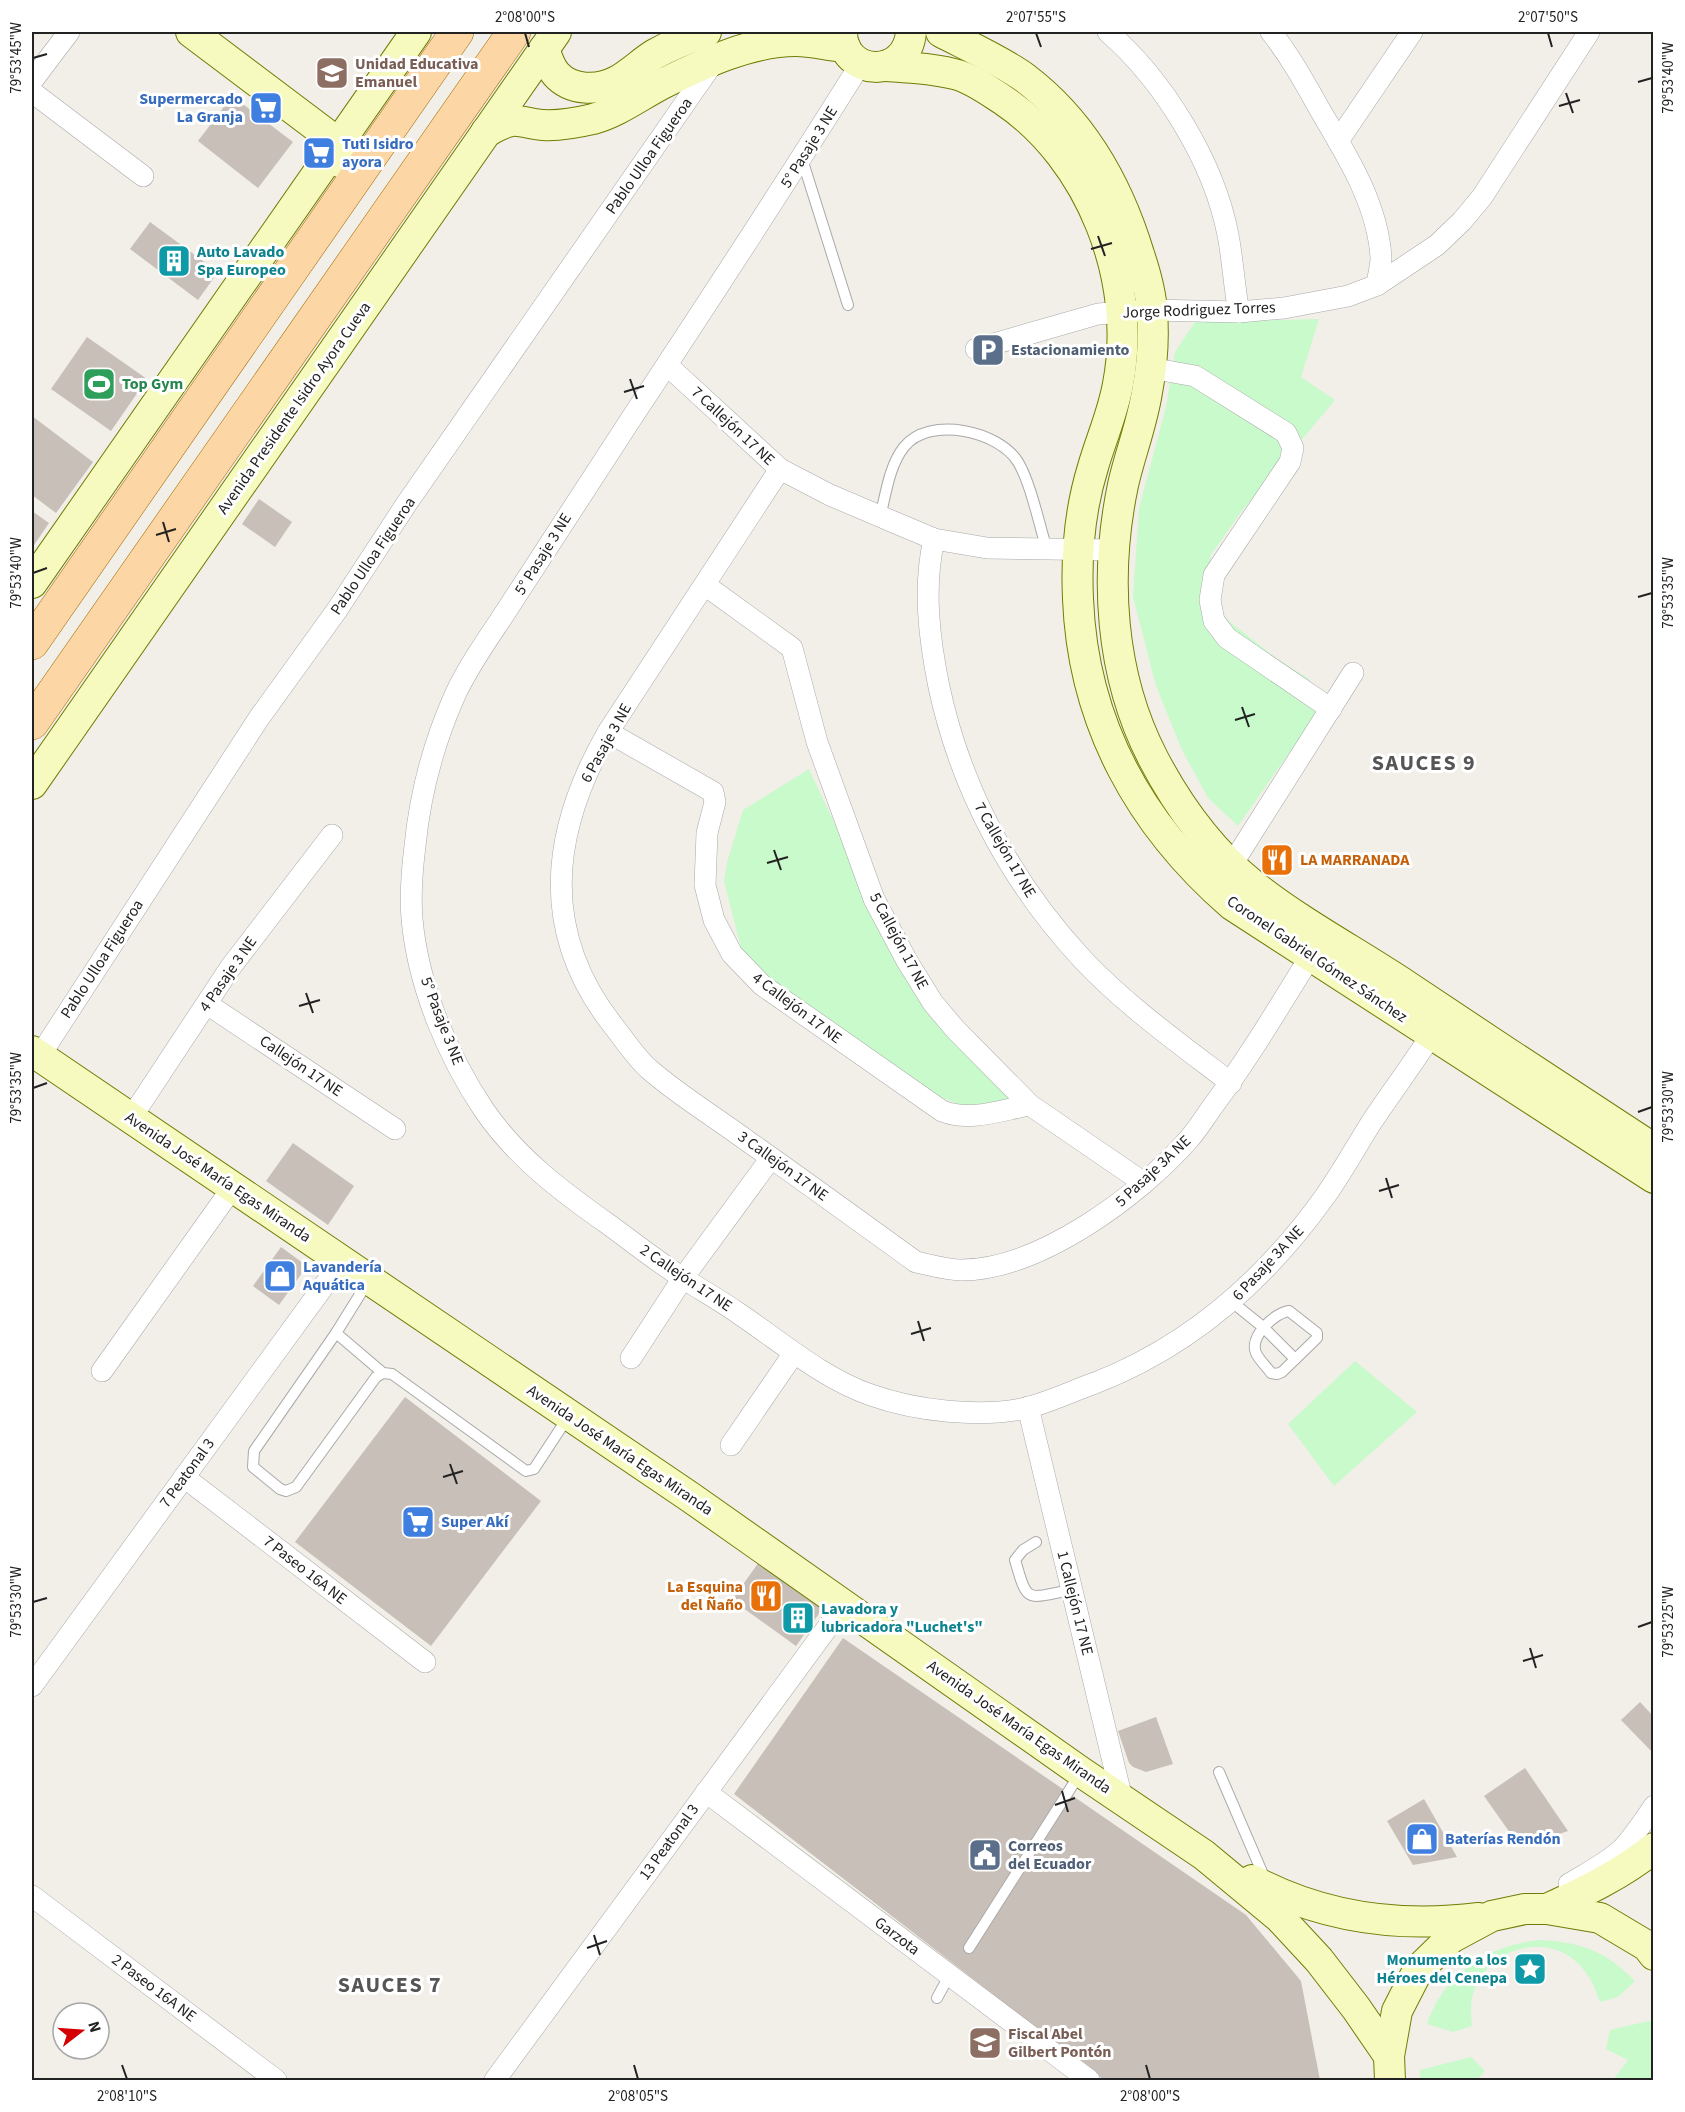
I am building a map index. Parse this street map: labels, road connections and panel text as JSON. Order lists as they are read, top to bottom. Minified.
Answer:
{"streets":{"street":["5° Pasaje 3 NE","Pablo Ulloa Figueroa","Jorge Rodriguez Torres","Avenida Presidente Isidro Ayora Cueva","7 Callejón 17 NE","6 Pasaje 3 NE","5 Callejón 17 NE","Coronel Gabriel Gómez Sánchez","4 Pasaje 3 NE","4 Callejón 17 NE","Callejón 17 NE","3 Callejón 17 NE","5 Pasaje 3A NE","Avenida José María Egas Miranda","6 Pasaje 3A NE","2 Callejón 17 NE","7 Peatonal 3","7 Paseo 16A NE","1 Callejón 17 NE","13 Peatonal 3","Garzota","2 Paseo 16A NE"]},"crossings":[["5° Pasaje 3 NE","7 Callejón 17 NE"],["5° Pasaje 3 NE","Coronel Gabriel Gómez Sánchez"],["5° Pasaje 3 NE","2 Callejón 17 NE"],["Pablo Ulloa Figueroa","Coronel Gabriel Gómez Sánchez"],["Pablo Ulloa Figueroa","Avenida José María Egas Miranda"],["Jorge Rodriguez Torres","Coronel Gabriel Gómez Sánchez"],["Avenida Presidente Isidro Ayora Cueva","Coronel Gabriel Gómez Sánchez"],["7 Callejón 17 NE","6 Pasaje 3 NE"],["7 Callejón 17 NE","Coronel Gabriel Gómez Sánchez"],["7 Callejón 17 NE","5 Pasaje 3A NE"],["6 Pasaje 3 NE","5 Callejón 17 NE"],["6 Pasaje 3 NE","4 Callejón 17 NE"],["6 Pasaje 3 NE","3 Callejón 17 NE"],["5 Callejón 17 NE","4 Callejón 17 NE"],["5 Callejón 17 NE","5 Pasaje 3A NE"],["Coronel Gabriel Gómez Sánchez","5 Pasaje 3A NE"],["Coronel Gabriel Gómez Sánchez","6 Pasaje 3A NE"],["4 Pasaje 3 NE","Callejón 17 NE"],["4 Pasaje 3 NE","Avenida José María Egas Miranda"],["3 Callejón 17 NE","5 Pasaje 3A NE"],["Avenida José María Egas Miranda","7 Peatonal 3"],["Avenida José María Egas Miranda","1 Callejón 17 NE"],["Avenida José María Egas Miranda","13 Peatonal 3"],["6 Pasaje 3A NE","2 Callejón 17 NE"],["6 Pasaje 3A NE","1 Callejón 17 NE"],["7 Peatonal 3","7 Paseo 16A NE"],["13 Peatonal 3","Garzota"]],"districts":["SAUCES 9","SAUCES 7"],"places":{"school or university":["Unidad Educativa Emanuel","Fiscal Abel Gilbert Pontón"],"supermarket":["Supermercado La Granja","Tuti Isidro ayora","Super Akí"],"building":["Auto Lavado Spa Europeo","Lavadora y lubricadora \"Luchet's\""],"parking":["Estacionamiento"],"sports":["Top Gym"],"restaurant":["LA MARRANADA","La Esquina del Ñaño"],"shop":["Lavandería Aquática","Baterías Rendón"],"public building":["Correos del Ecuador"],"place":["Monumento a los Héroes del Cenepa"]},"north":"right","coordinates":["2°08'00\"S","2°07'55\"S","2°07'50\"S","79°53'45\"W","79°53'40\"W","79°53'35\"W","79°53'30\"W","79°53'25\"W","2°08'10\"S","2°08'05\"S"]}
